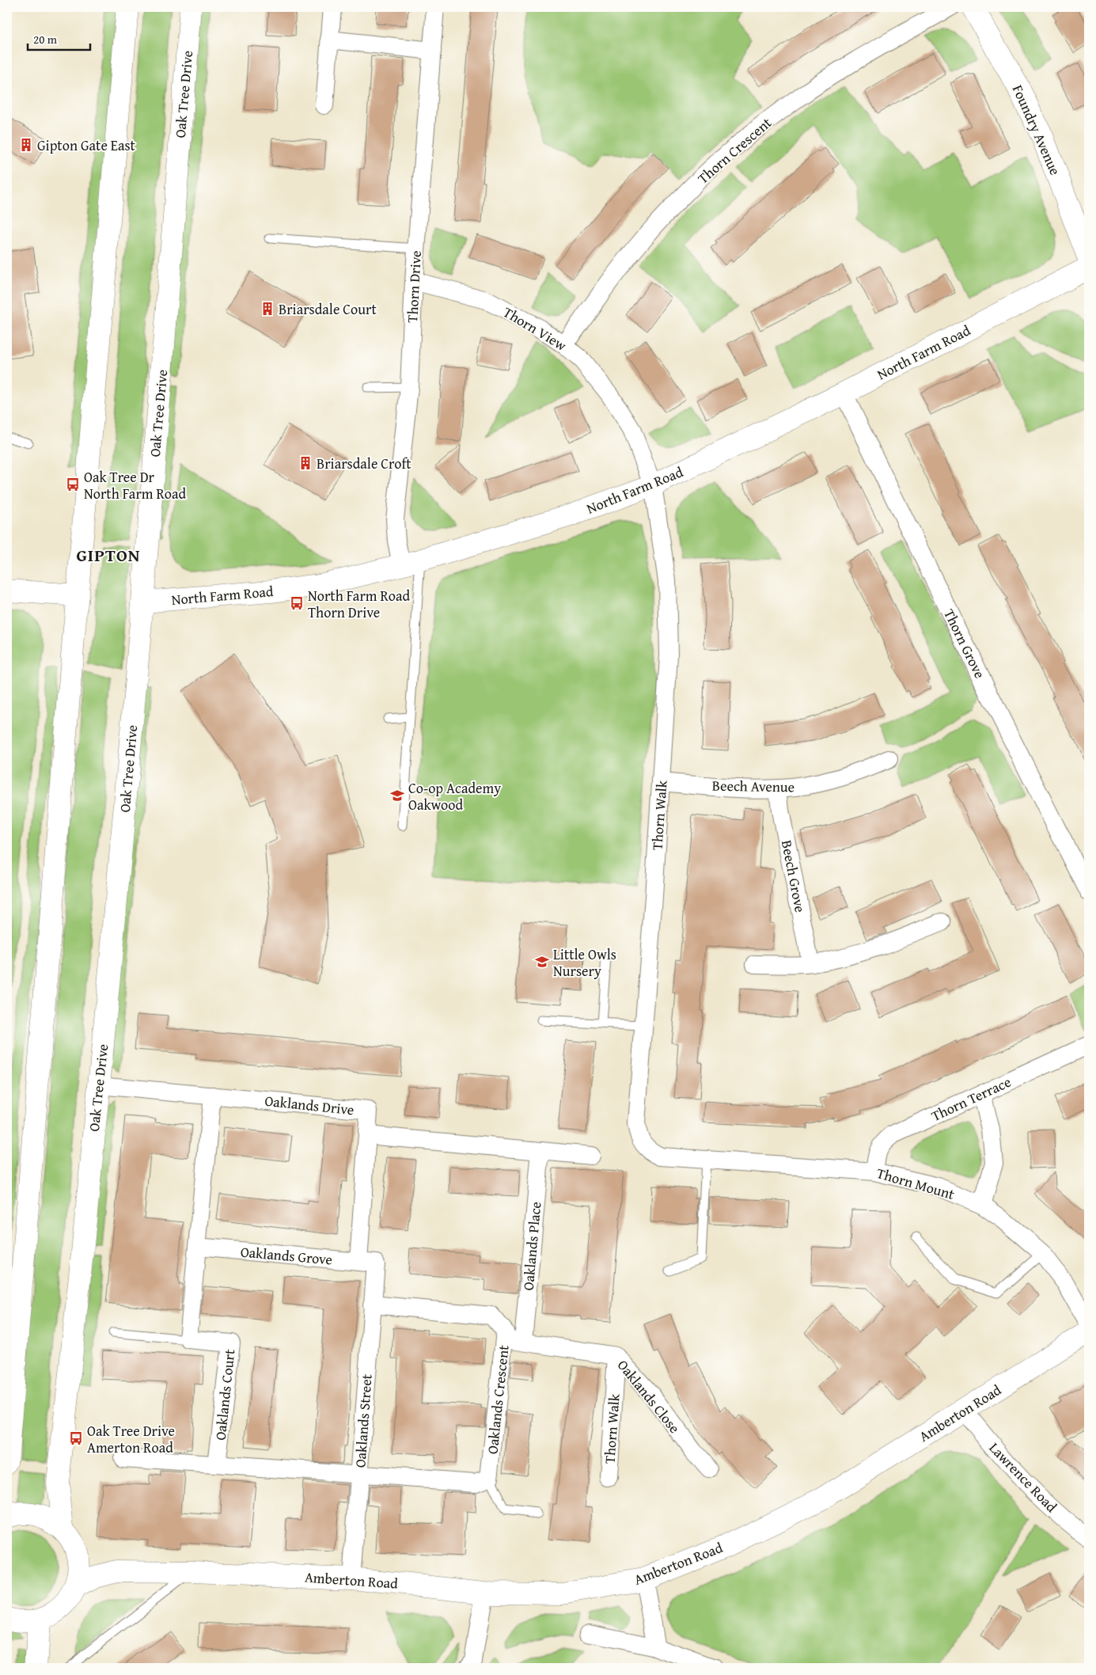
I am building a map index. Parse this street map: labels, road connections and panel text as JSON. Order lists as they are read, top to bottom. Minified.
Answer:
{"streets":{"street":["Oak Tree Drive","Foundry Avenue","Thorn Crescent","Thorn Drive","Thorn View","North Farm Road","Thorn Grove","Beech Avenue","Thorn Walk","Beech Grove","Thorn Terrace","Oaklands Drive","Thorn Mount","Oaklands Place","Oaklands Grove","Oaklands Court","Oaklands Close","Oaklands Crescent","Amberton Road","Oaklands Street","Lawrence Road"]},"crossings":[["Oak Tree Drive","North Farm Road"],["Oak Tree Drive","Oaklands Drive"],["Oak Tree Drive","Amberton Road"],["Thorn Crescent","Thorn View"],["Thorn Drive","Thorn View"],["Thorn Drive","North Farm Road"],["Thorn View","North Farm Road"],["Thorn View","Thorn Walk"],["North Farm Road","Thorn Grove"],["North Farm Road","Thorn Walk"],["Beech Avenue","Thorn Walk"],["Beech Avenue","Beech Grove"],["Thorn Walk","Thorn Mount"],["Thorn Walk","Oaklands Close"],["Thorn Terrace","Thorn Mount"],["Oaklands Drive","Oaklands Grove"],["Oaklands Place","Oaklands Close"],["Oaklands Grove","Oaklands Street"],["Oaklands Close","Oaklands Crescent"],["Oaklands Crescent","Oaklands Street"],["Amberton Road","Oaklands Street"],["Amberton Road","Lawrence Road"]],"districts":["GIPTON"],"places":{"building":["Gipton Gate East","Briarsdale Court","Briarsdale Croft"],"bus stop":["Oak Tree Dr North Farm Road","North Farm Road Thorn Drive","Oak Tree Drive Amerton Road"],"school or university":["Co-op Academy Oakwood","Little Owls Nursery"]},"scale_bar":"20 m"}
